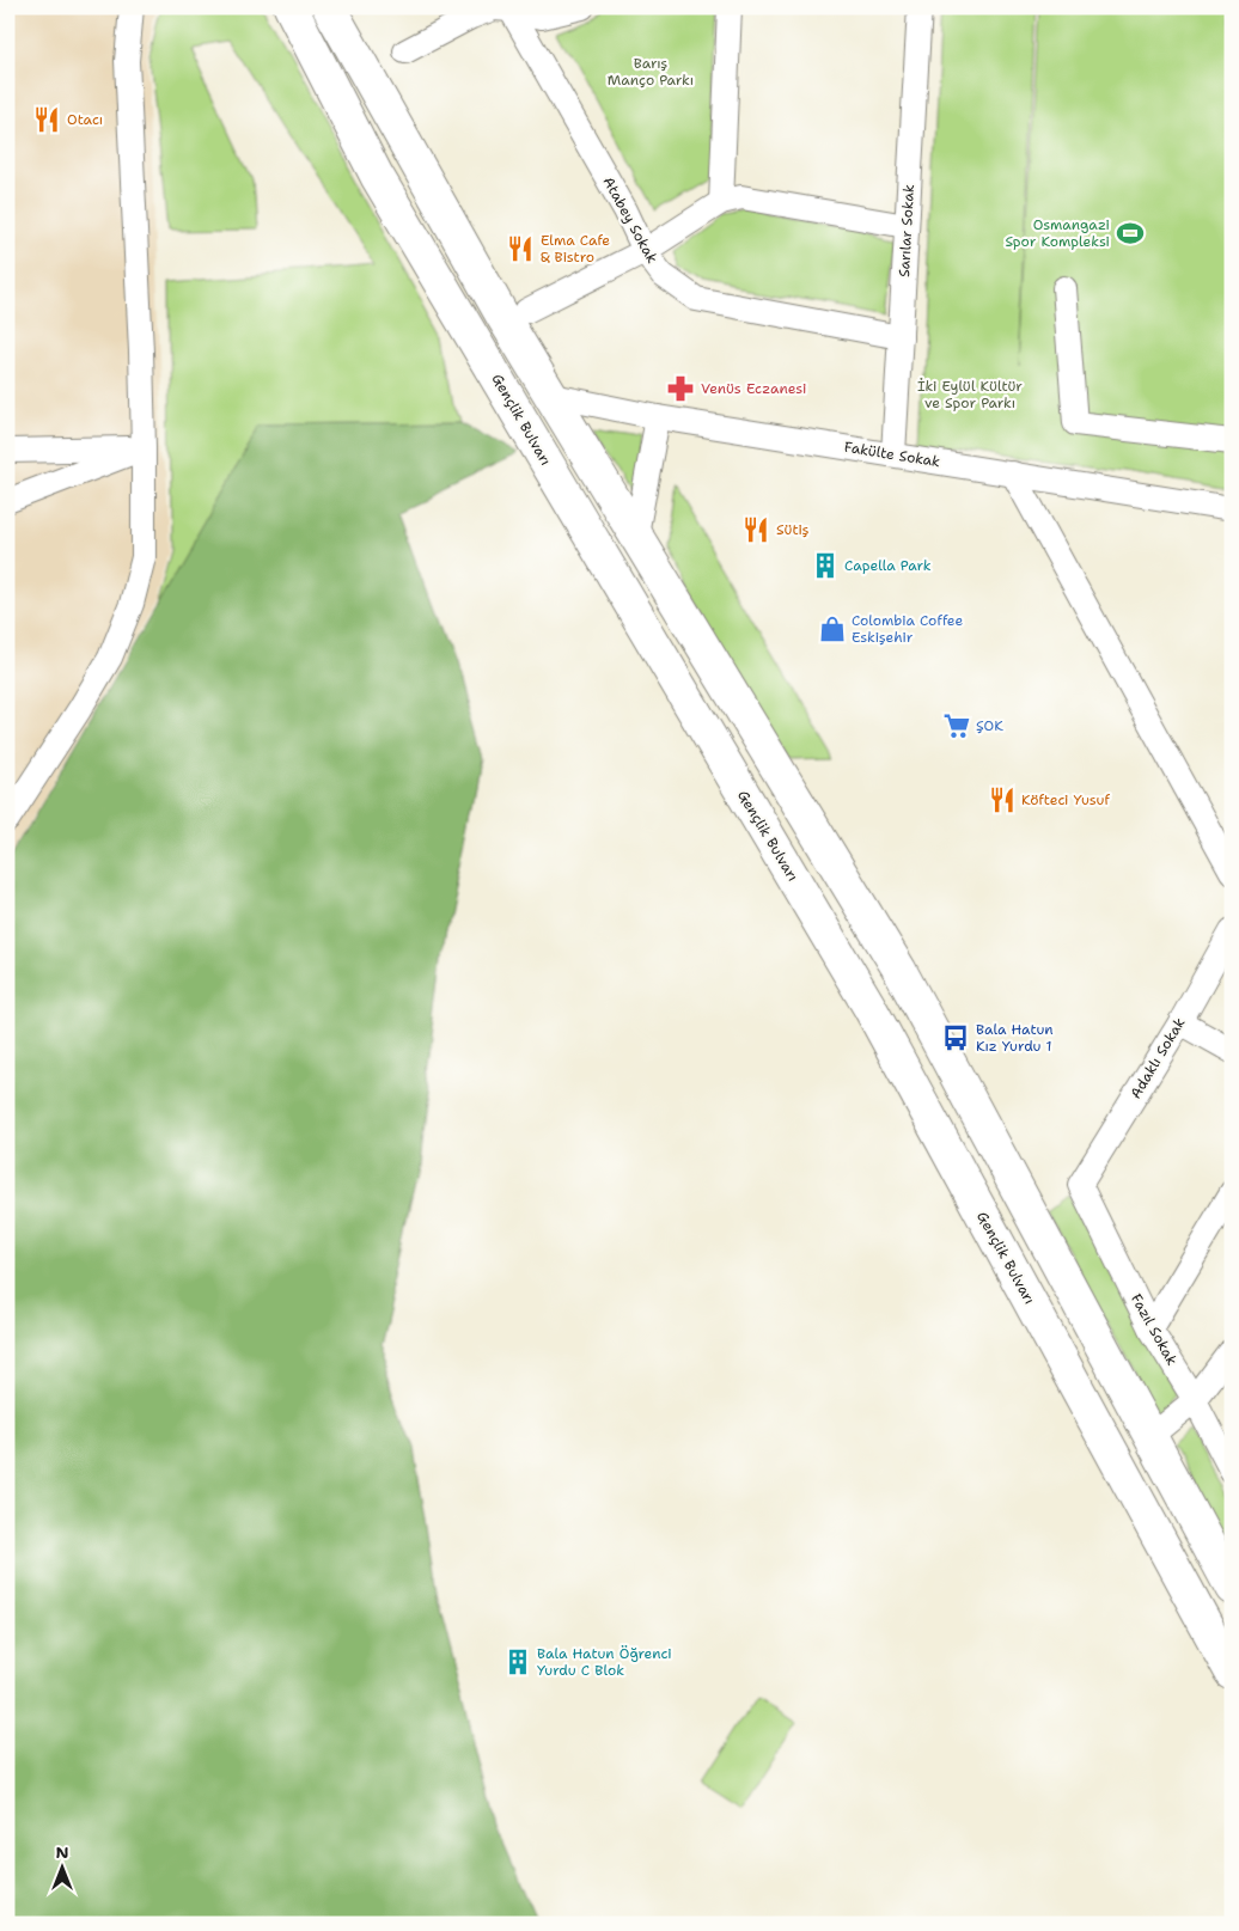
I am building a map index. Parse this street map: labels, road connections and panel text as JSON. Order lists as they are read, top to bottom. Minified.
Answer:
{"streets":{"highway":["Gençlik Bulvarı"],"street":["Atabey Sokak","Sarılar Sokak","Fakülte Sokak","Adaklı Sokak","Fazıl Sokak"]},"crossings":[["Atabey Sokak","Sarılar Sokak"],["Sarılar Sokak","Fakülte Sokak"],["Adaklı Sokak","Fazıl Sokak"]],"parks":["Barış Manço Parkı","İki Eylül Kültür ve Spor Parkı"],"places":{"restaurant":["Otacı","Elma Cafe & Bistro","Sütiş","Köfteci Yusuf"],"sports":["Osmangazi Spor Kompleksi"],"pharmacy":["Venüs Eczanesi"],"building":["Capella Park","Bala Hatun Öğrenci Yurdu C Blok"],"shop":["Colombia Coffee Eskişehir"],"supermarket":["ŞOK"],"bus stop":["Bala Hatun Kız Yurdu 1"]},"north":"top"}
